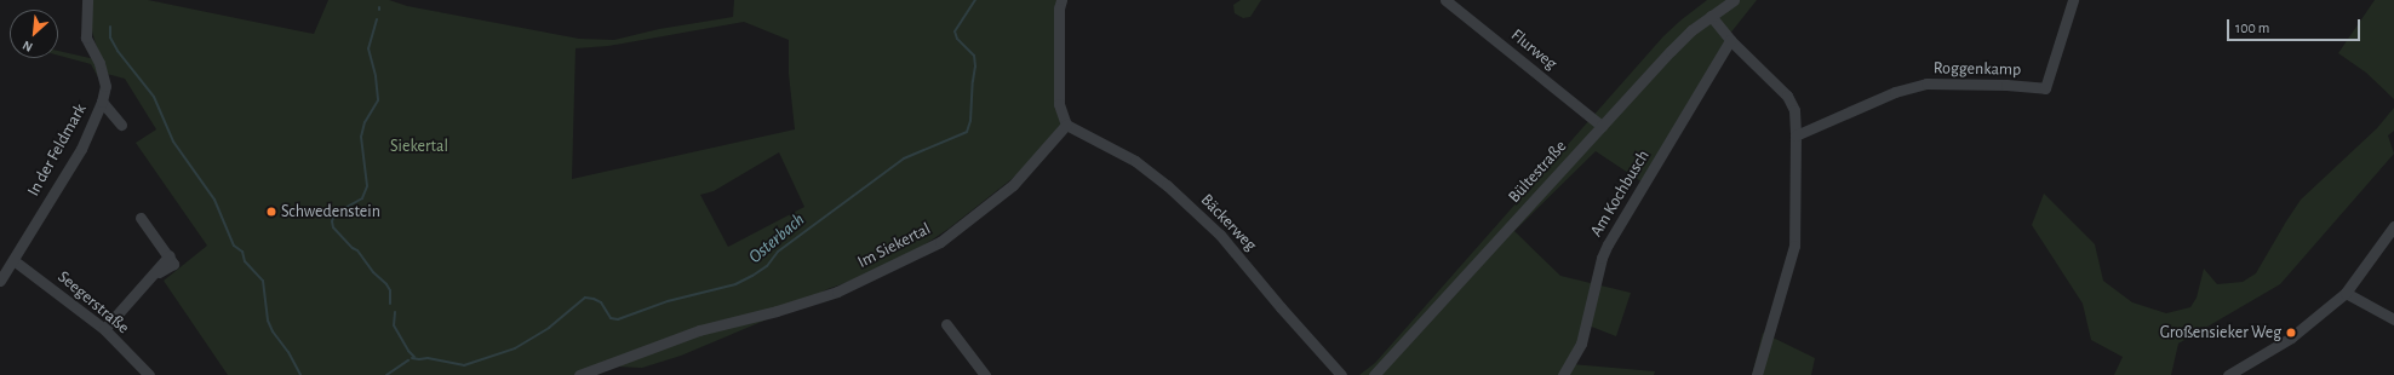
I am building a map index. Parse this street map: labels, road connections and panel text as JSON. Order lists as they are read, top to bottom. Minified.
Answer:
{"streets":{"street":["Flurweg","Roggenkamp","In der Feldmark","Bültestraße","Am Kochbusch","Bäckerweg","Im Siekertal","Seegerstraße"]},"crossings":[["Flurweg","Bültestraße"],["In der Feldmark","Seegerstraße"],["Bäckerweg","Im Siekertal"]],"water":["Osterbach"],"parks":["Siekertal"],"places":["Schwedenstein","Großensieker Weg"],"scale_bar":"100 m","north":"bottom left"}
